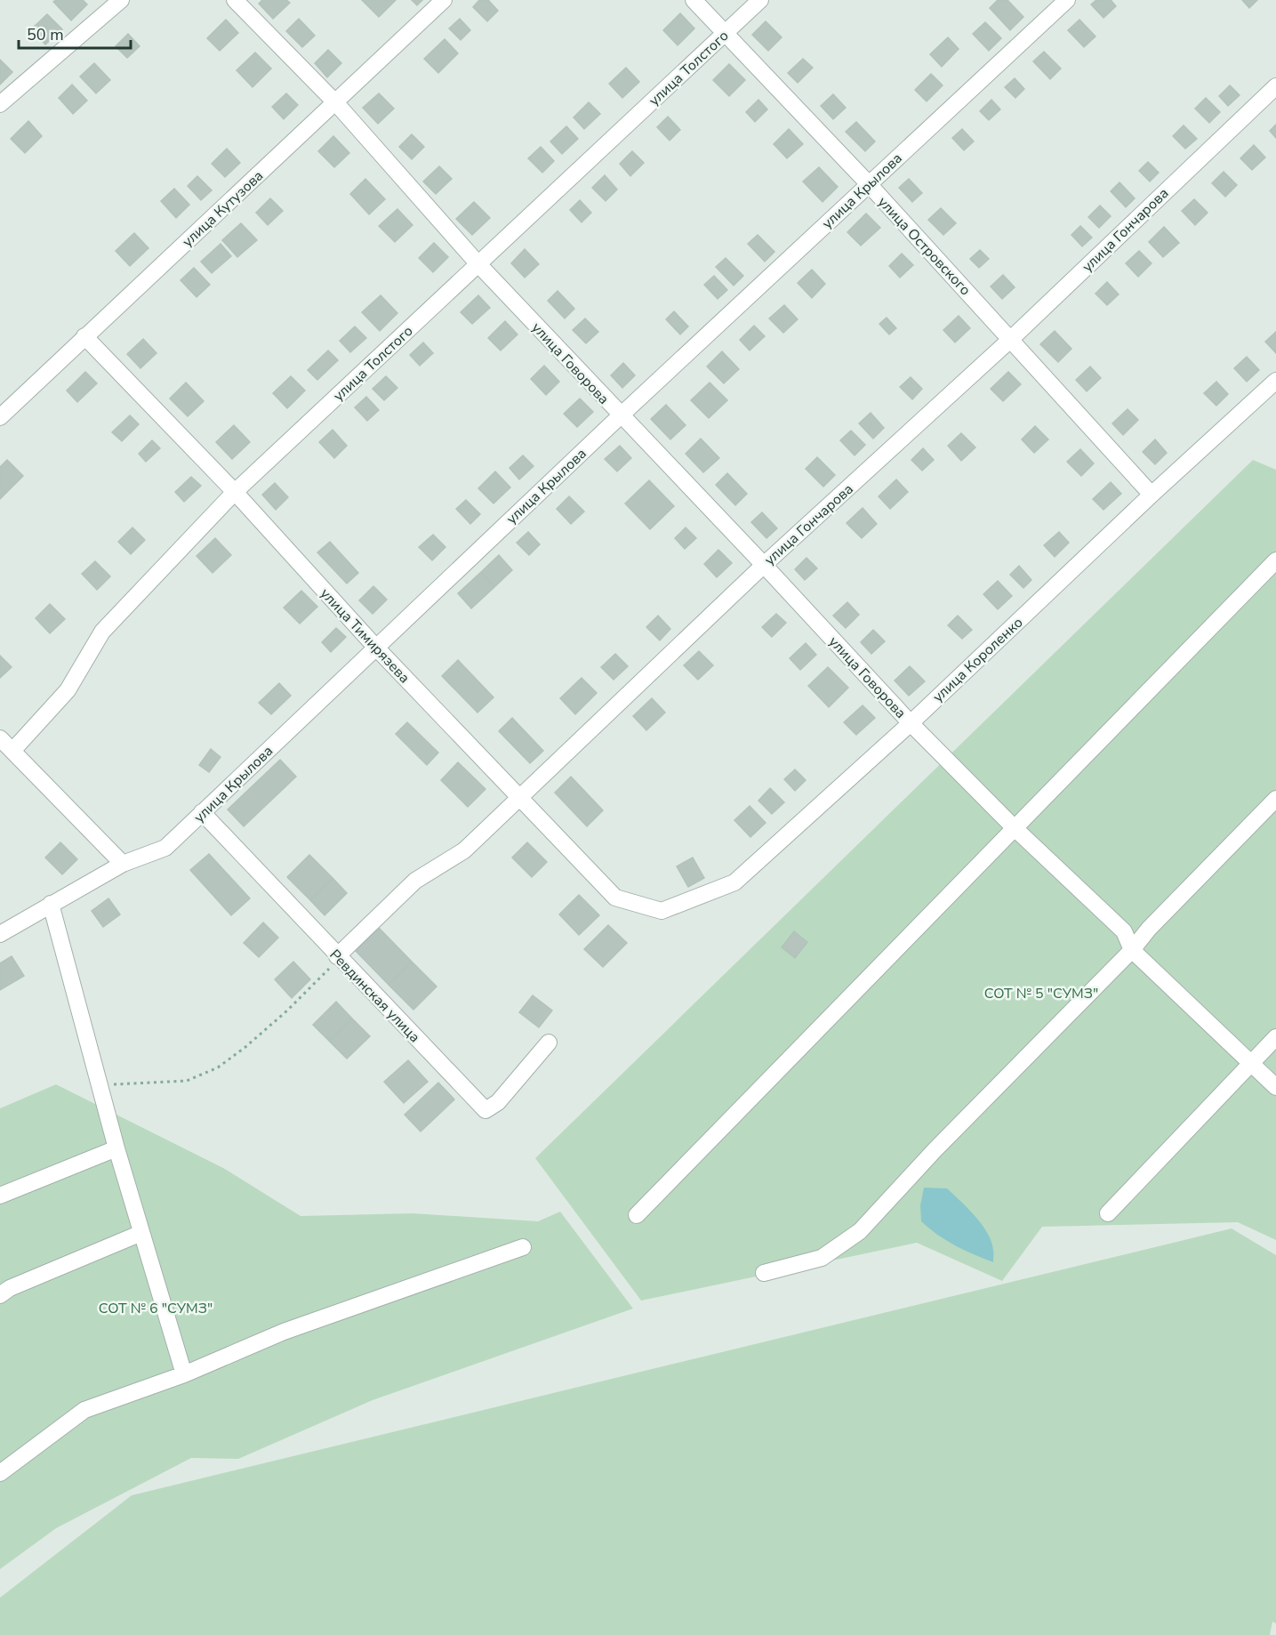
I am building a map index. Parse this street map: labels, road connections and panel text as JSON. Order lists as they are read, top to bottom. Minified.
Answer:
{"streets":{"street":["улица Толстого","улица Крылова","улица Кутузова","улица Гончарова","улица Островского","улица Говорова","улица Тимирязева","улица Короленко","Ревдинская улица"]},"crossings":[["улица Толстого","улица Островского"],["улица Толстого","улица Говорова"],["улица Толстого","улица Тимирязева"],["улица Крылова","улица Островского"],["улица Крылова","улица Говорова"],["улица Крылова","улица Тимирязева"],["улица Крылова","Ревдинская улица"],["улица Кутузова","улица Говорова"],["улица Кутузова","улица Тимирязева"],["улица Гончарова","улица Островского"],["улица Гончарова","улица Говорова"],["улица Гончарова","улица Тимирязева"],["улица Гончарова","Ревдинская улица"],["улица Островского","улица Короленко"],["улица Говорова","улица Короленко"],["улица Тимирязева","улица Короленко"]],"parks":["СОТ № 5 \"СУМЗ\"","СОТ № 6 \"СУМЗ\""],"scale_bar":"50 m"}
